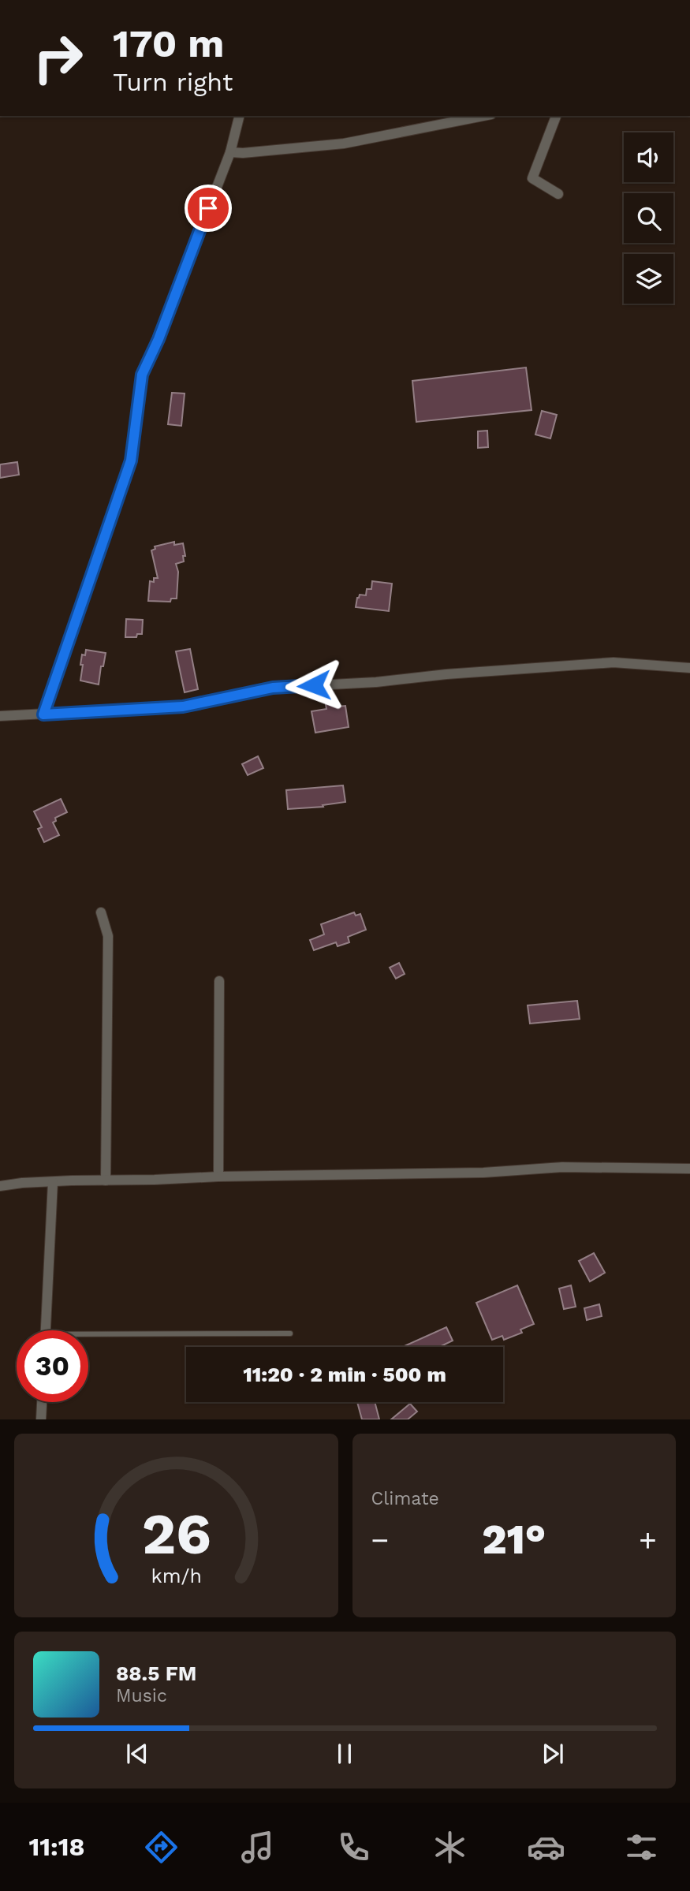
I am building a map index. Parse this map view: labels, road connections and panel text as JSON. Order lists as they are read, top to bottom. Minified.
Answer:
{"page":{"turn":["170 m","Turn right"],"limit":"30","trip":"11:20 · 2 min · 500 m","tile":"Climate","heat":["−","21°","+"],"song":["88.5 FM","Music"],"tabs":"11:18","gauge":["26","km/h"]}}
